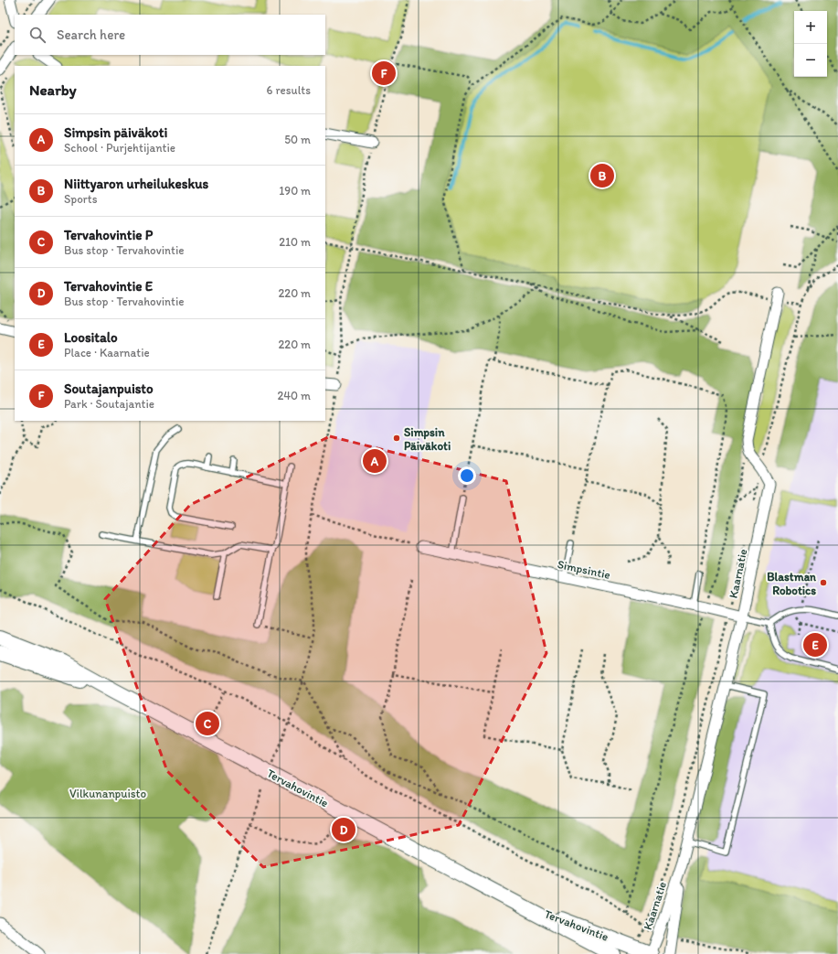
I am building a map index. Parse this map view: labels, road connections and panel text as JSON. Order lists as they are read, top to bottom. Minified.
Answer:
{"streets":{"main road":["Tervahovintie"],"street":["Simpsintie","Kaarnatie"]},"crossings":[["Simpsintie","Kaarnatie"],["Kaarnatie","Tervahovintie"]],"parks":["Vilkunanpuisto"],"places":["Simpsin Päiväkoti","Blastman Robotics"],"page":{"map_buttons":["+","−"],"search":"Search here","pins":["F","B","A","E","C","D"],"heading":["Nearby","6 results"],"list":[{"mark":"A","name":"Simpsin päiväkoti","note":"School · Purjehtijantie","value":"50 m"},{"mark":"B","name":"Niittyaron urheilukeskus","note":"Sports","value":"190 m"},{"mark":"C","name":"Tervahovintie P","note":"Bus stop · Tervahovintie","value":"210 m"},{"mark":"D","name":"Tervahovintie E","note":"Bus stop · Tervahovintie","value":"220 m"},{"mark":"E","name":"Loositalo","note":"Place · Kaarnatie","value":"220 m"},{"mark":"F","name":"Soutajanpuisto","note":"Park · Soutajantie","value":"240 m"}]}}
